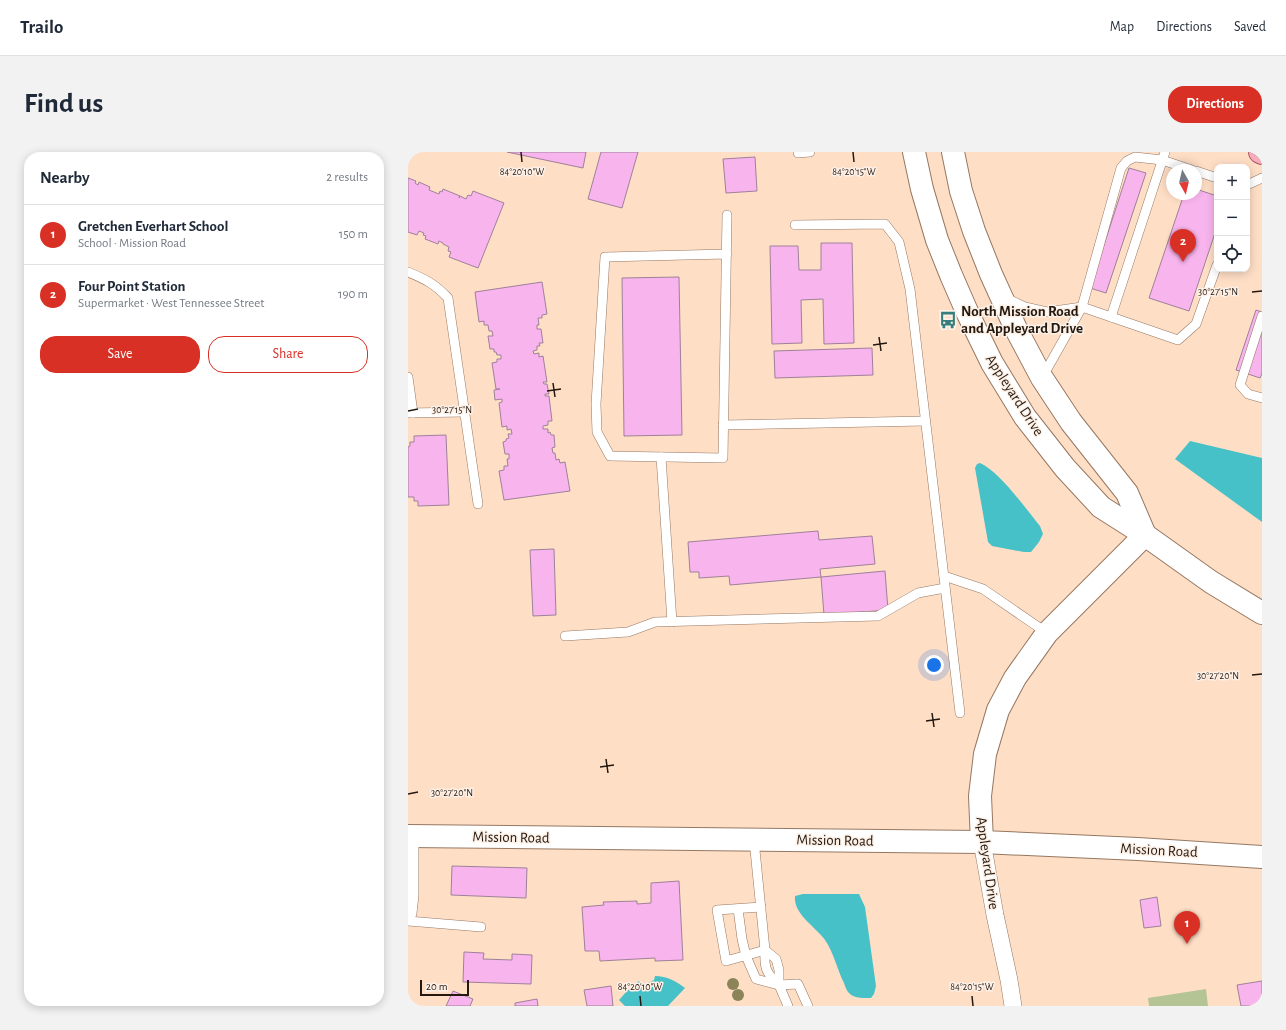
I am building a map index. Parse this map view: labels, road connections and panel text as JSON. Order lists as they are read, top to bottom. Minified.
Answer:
{"streets":{"street":["Appleyard Drive","Mission Road"]},"crossings":[["Appleyard Drive","Mission Road"]],"places":{"bus stop":["North Mission Road and Appleyard Drive"]},"scale_bar":"20 m","north":"bottom","page":{"header":"Trailo","nav":["Map","Directions","Saved"],"buttons":["Directions",["Save","Share"]],"title":"Find us","heading":["Nearby","2 results"],"map_buttons":["+","−"],"list":[{"mark":"1","name":"Gretchen Everhart School","note":"School · Mission Road","value":"150 m"},{"mark":"2","name":"Four Point Station","note":"Supermarket · West Tennessee Street","value":"190 m"}],"pins":["2","1"],"scale":"20 m"},"coordinates":["84°20'10\"W","84°20'15\"W","30°27'15\"N","30°27'20\"N"]}
